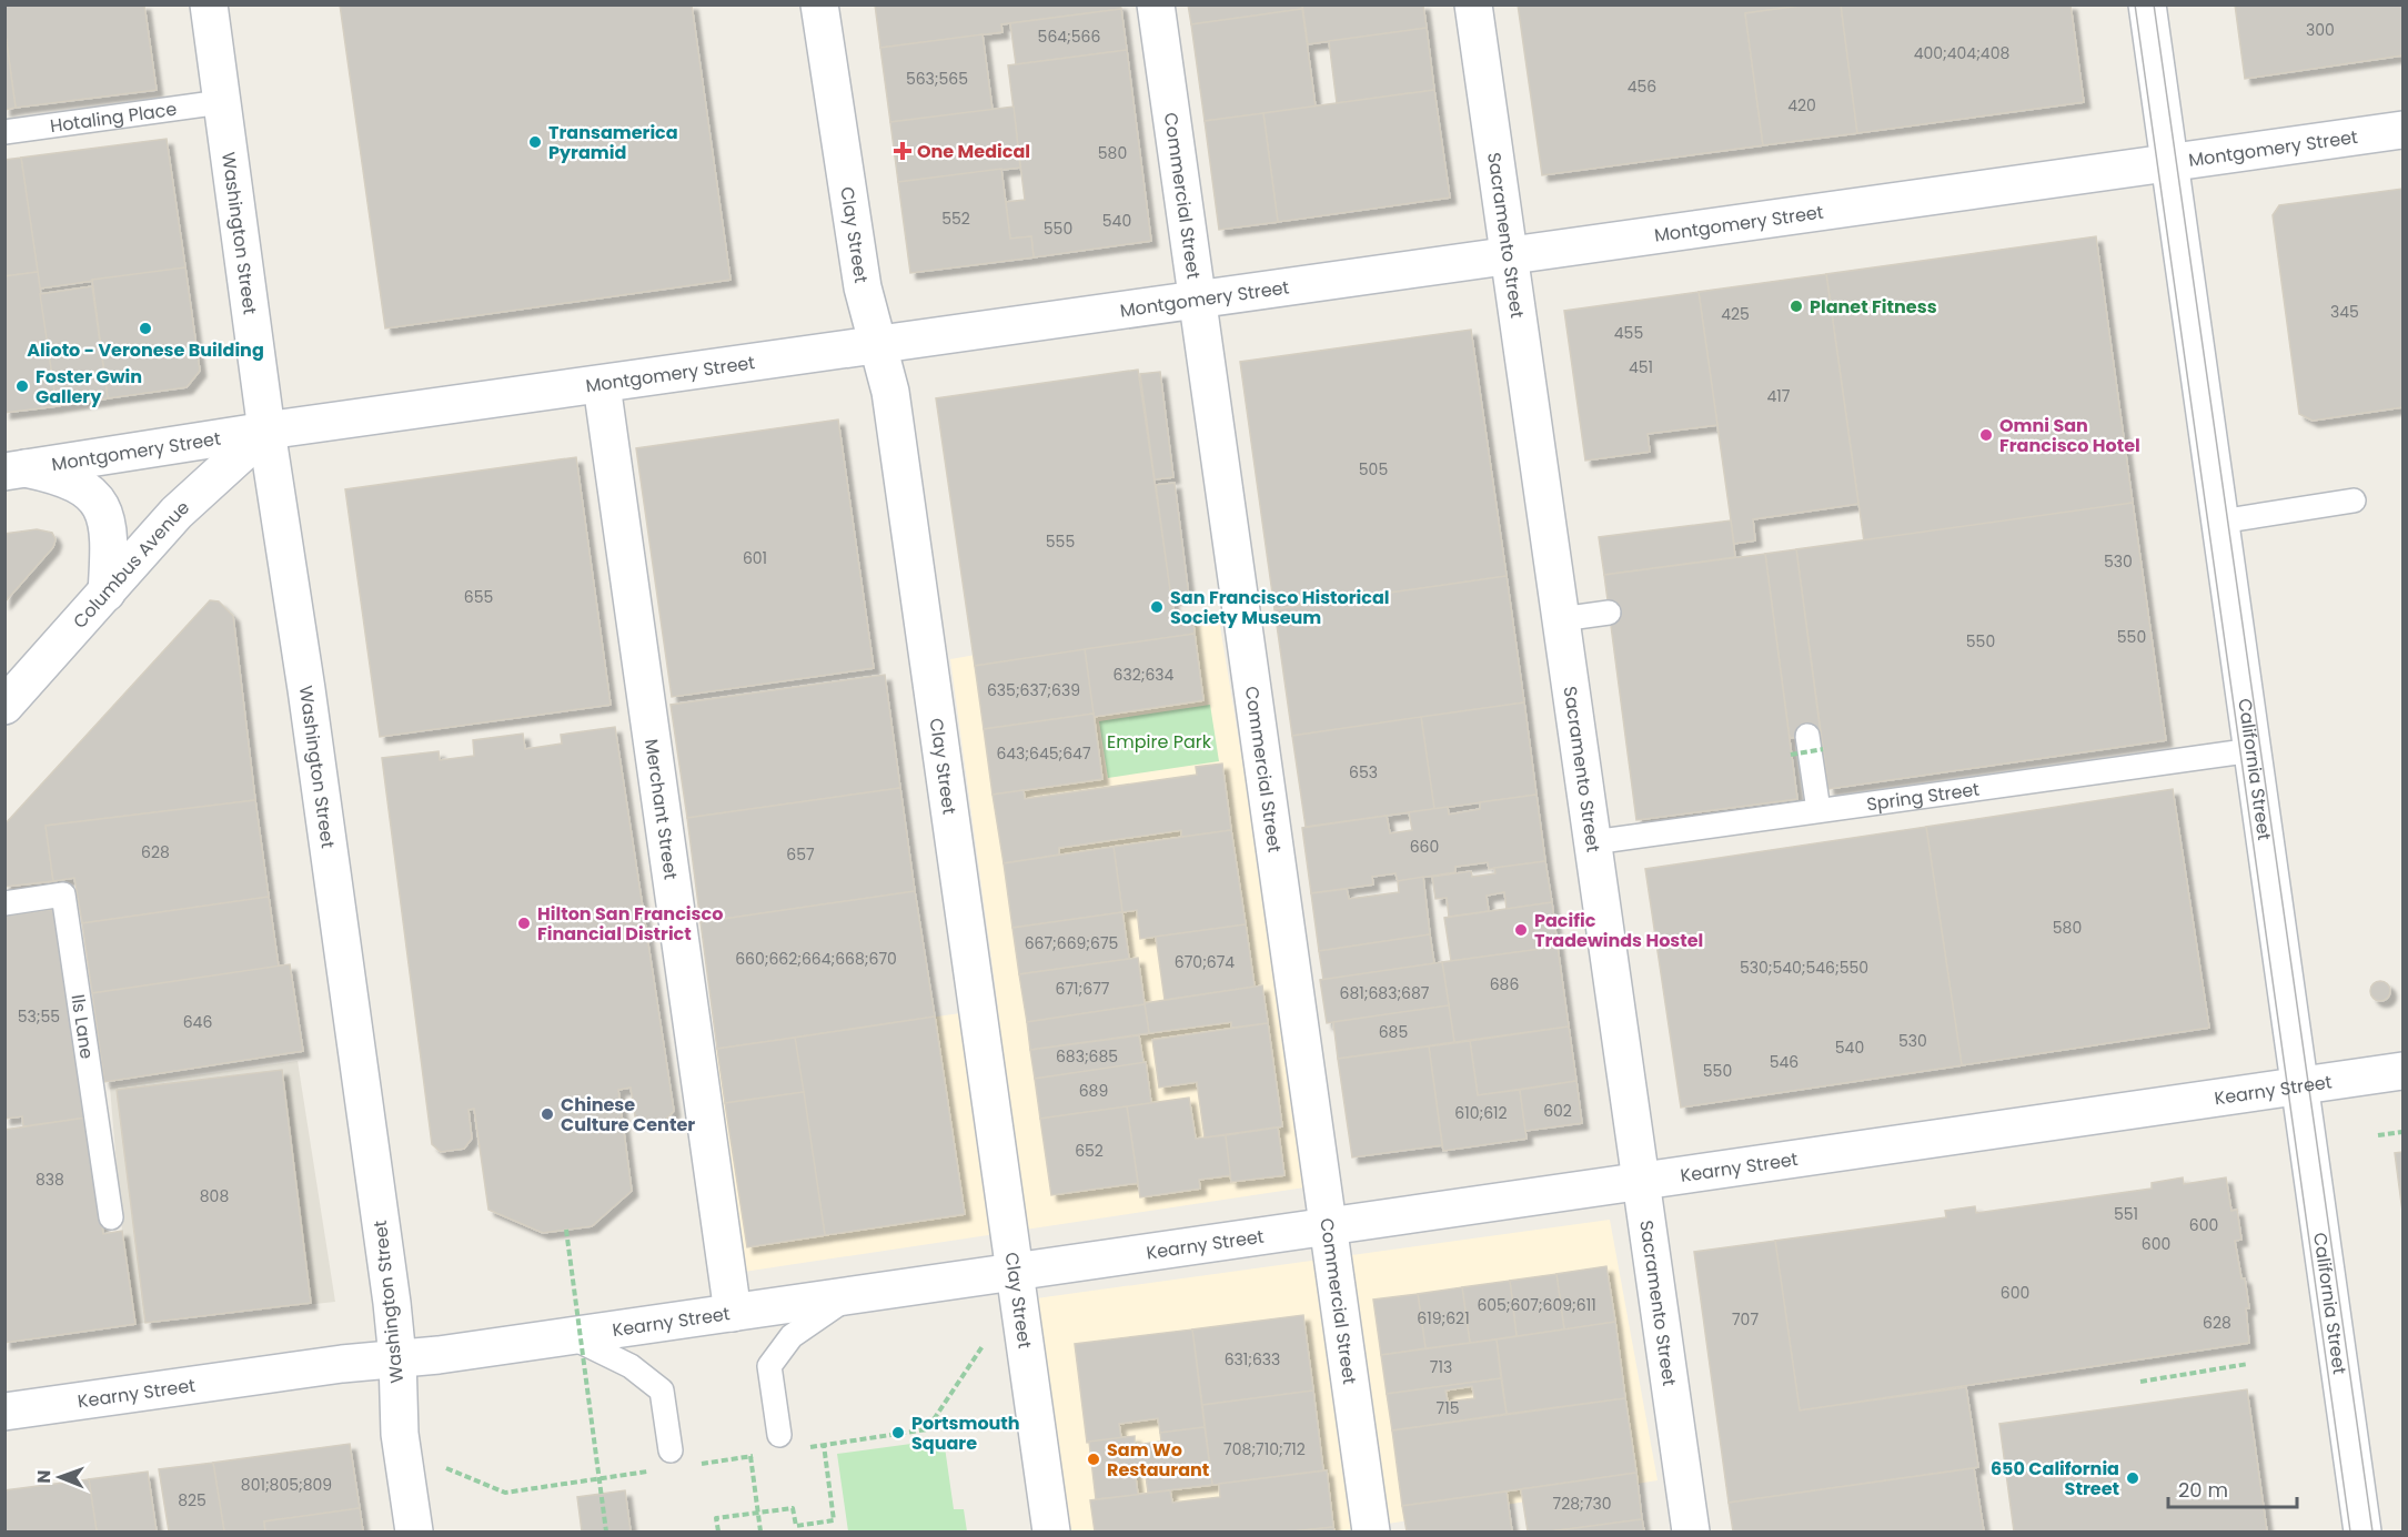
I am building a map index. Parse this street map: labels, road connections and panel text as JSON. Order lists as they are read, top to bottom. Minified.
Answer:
{"streets":{"street":["Montgomery Street","Commercial Street","Washington Street","Sacramento Street","Clay Street","Columbus Avenue","California Street","Merchant Street","Kearny Street"],"lane":["Hotaling Place","Spring Street","Ils Lane"]},"crossings":[["Hotaling Place","Washington Street"],["Montgomery Street","Commercial Street"],["Montgomery Street","Washington Street"],["Montgomery Street","Sacramento Street"],["Montgomery Street","Clay Street"],["Montgomery Street","Columbus Avenue"],["Montgomery Street","California Street"],["Montgomery Street","Merchant Street"],["Commercial Street","Kearny Street"],["Washington Street","Columbus Avenue"],["Washington Street","Kearny Street"],["Sacramento Street","Spring Street"],["Sacramento Street","Kearny Street"],["Clay Street","Kearny Street"],["California Street","Spring Street"],["California Street","Kearny Street"],["Merchant Street","Kearny Street"]],"parks":["Empire Park"],"places":{"other":["Transamerica Pyramid","Planet Fitness","Alioto - Veronese Building","Foster Gwin Gallery","Omni San Francisco Hotel","San Francisco Historical Society Museum","Hilton San Francisco Financial District","Pacific Tradewinds Hostel","Chinese Culture Center","Portsmouth Square","Sam Wo Restaurant","650 California Street"],"health":["One Medical"]},"house_numbers":["300","564;566","400;404;408","563;565","456","420","580","552","540","550","345","425","455","451","417","505","555","601","530","655","550","550","632;634","635;637;639","643;645;647","653","660","628","657","580","667;669;675","660;662;664;668;670","670;674","530;540;546;550","686","671;677","681;683;687","53;55","646","685","530","540","683;685","546","550","689","602","610;612","652","838","808","551","600","600","600","605;607;609;611","619;621","707","628","631;633","713","715","708;710;712","801;805;809","825","728;730"],"scale_bar":"20 m","north":"left"}
